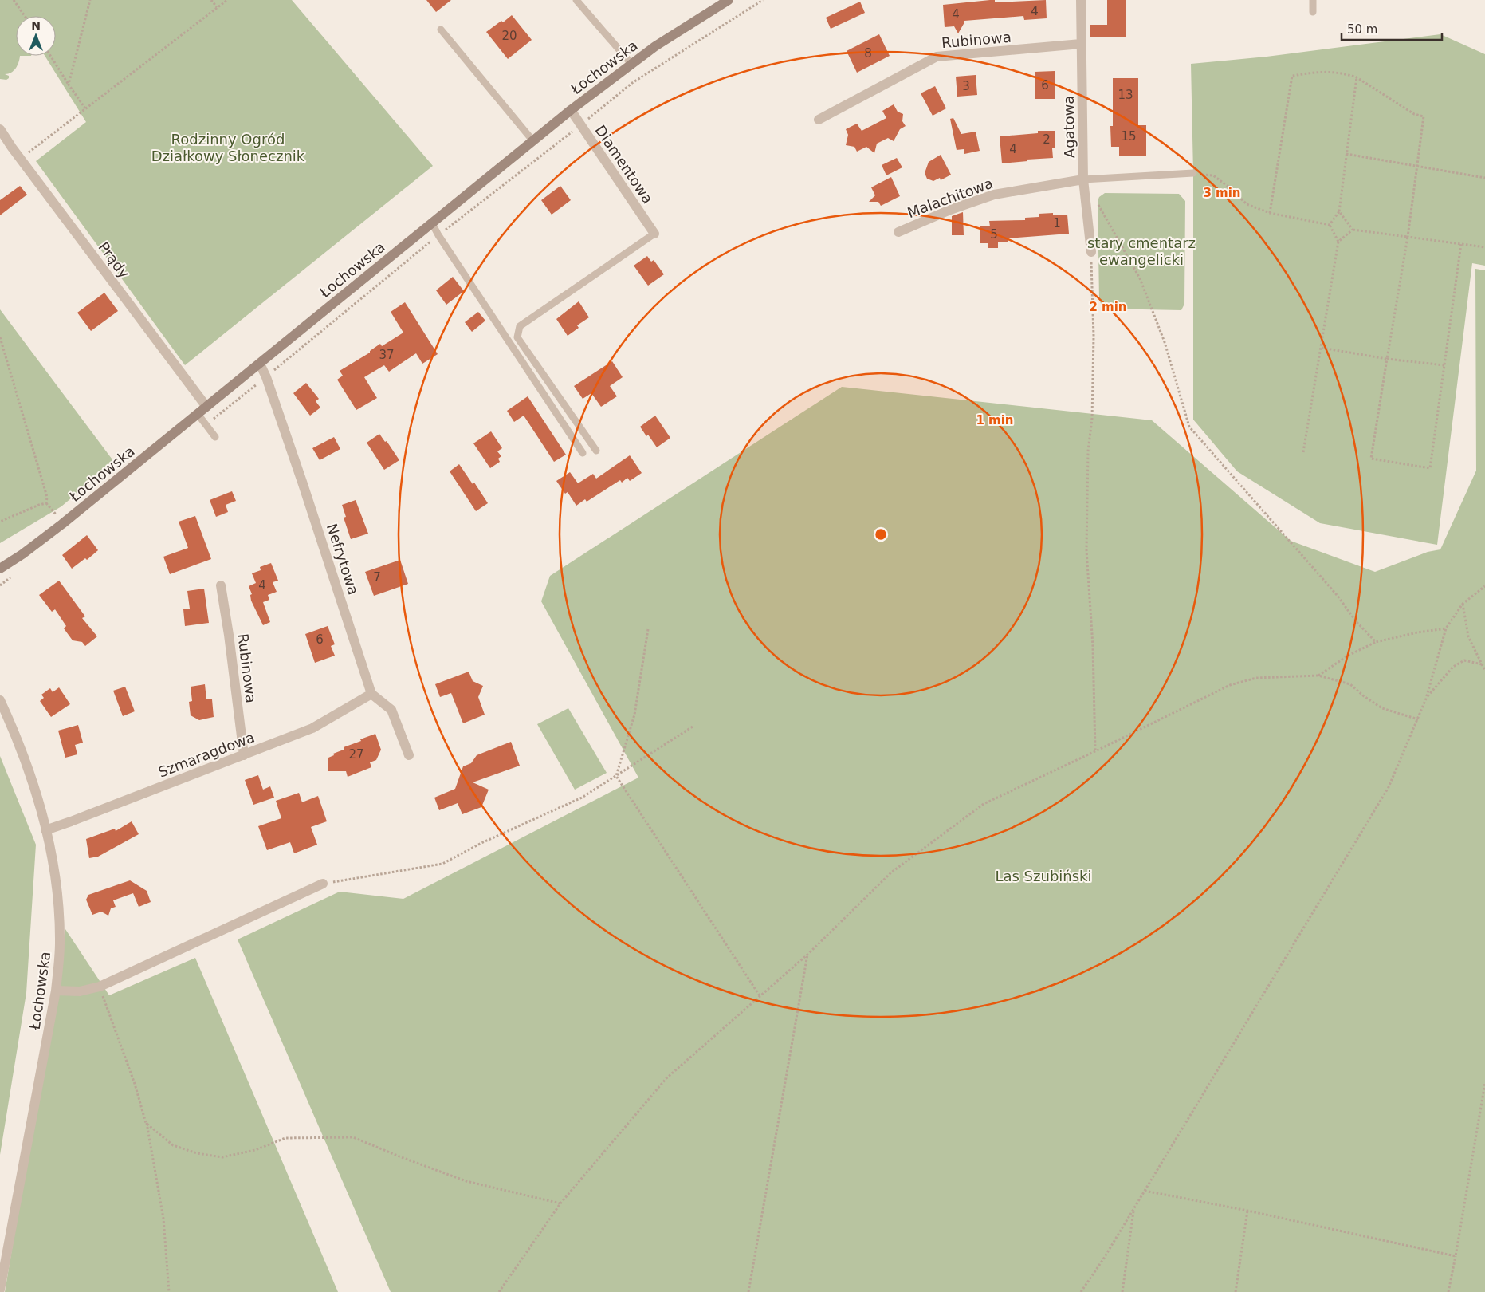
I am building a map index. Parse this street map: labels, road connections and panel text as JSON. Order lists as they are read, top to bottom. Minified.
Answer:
{"streets":{"main road":["Łochowska"],"street":["Rubinowa","Agatowa","Diamentowa","Malachitowa","Prądy","Nefrytowa","Szmaragdowa"]},"crossings":[["Rubinowa","Agatowa"],["Rubinowa","Szmaragdowa"],["Łochowska","Diamentowa"],["Łochowska","Prądy"],["Łochowska","Nefrytowa"],["Łochowska","Szmaragdowa"],["Agatowa","Malachitowa"],["Nefrytowa","Szmaragdowa"]],"parks":["Rodzinny Ogród Działkowy Słonecznik","stary cmentarz ewangelicki","Las Szubiński"],"house_numbers":["4","4","20","8","6","3","13","15","2","4","1","5","37","7","4","6","27"],"scale_bar":"50 m","north":"top","rings":["3 min","2 min","1 min"]}
